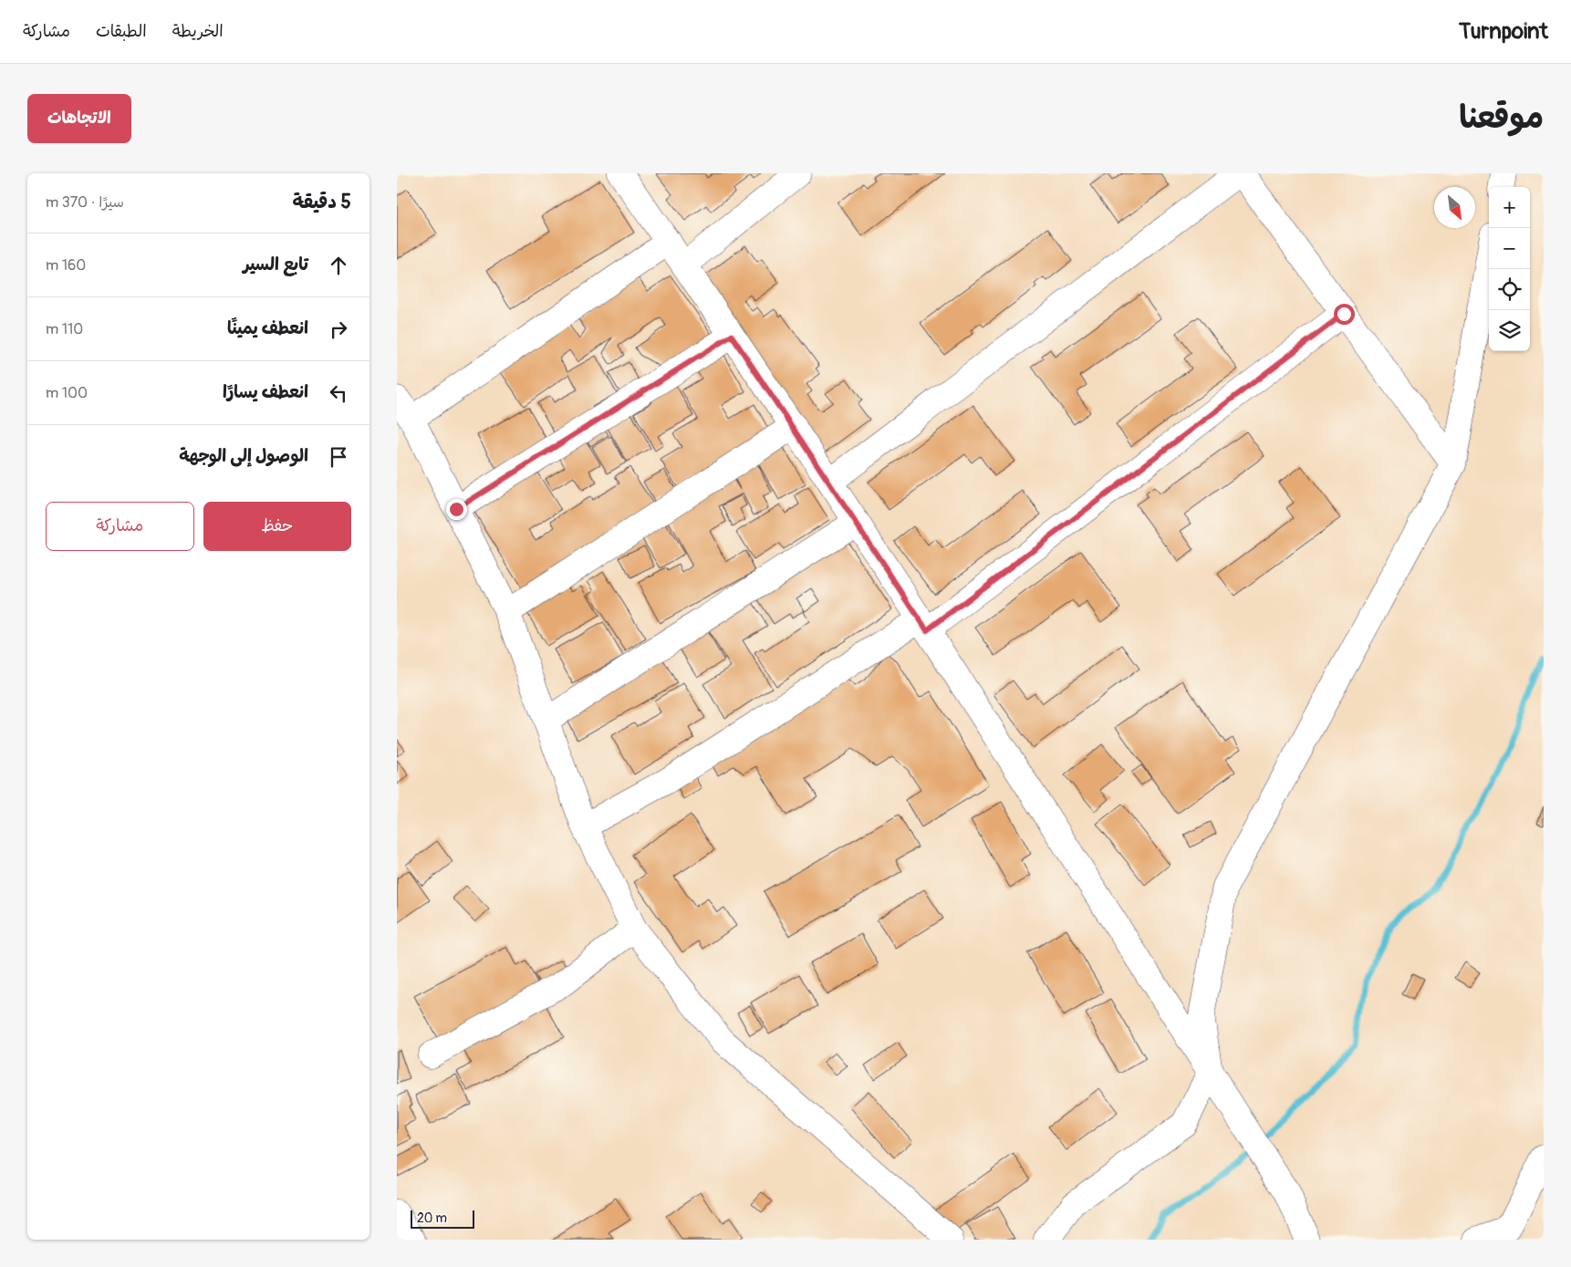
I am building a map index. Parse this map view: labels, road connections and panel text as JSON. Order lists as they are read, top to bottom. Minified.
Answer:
{"scale_bar":"20 m","north":"bottom right","page":{"header":"Turnpoint","nav":["الخريطة","الطبقات","مشاركة"],"title":"موقعنا","buttons":["الاتجاهات",["حفظ","مشاركة"]],"heading":["5 دقيقة","سيرًا · 370 m"],"map_buttons":["+","−"],"list":[["تابع السير","160 m"],["انعطف يمينًا","110 m"],["انعطف يسارًا","100 m"],"الوصول إلى الوجهة"],"scale":"20 m"}}
